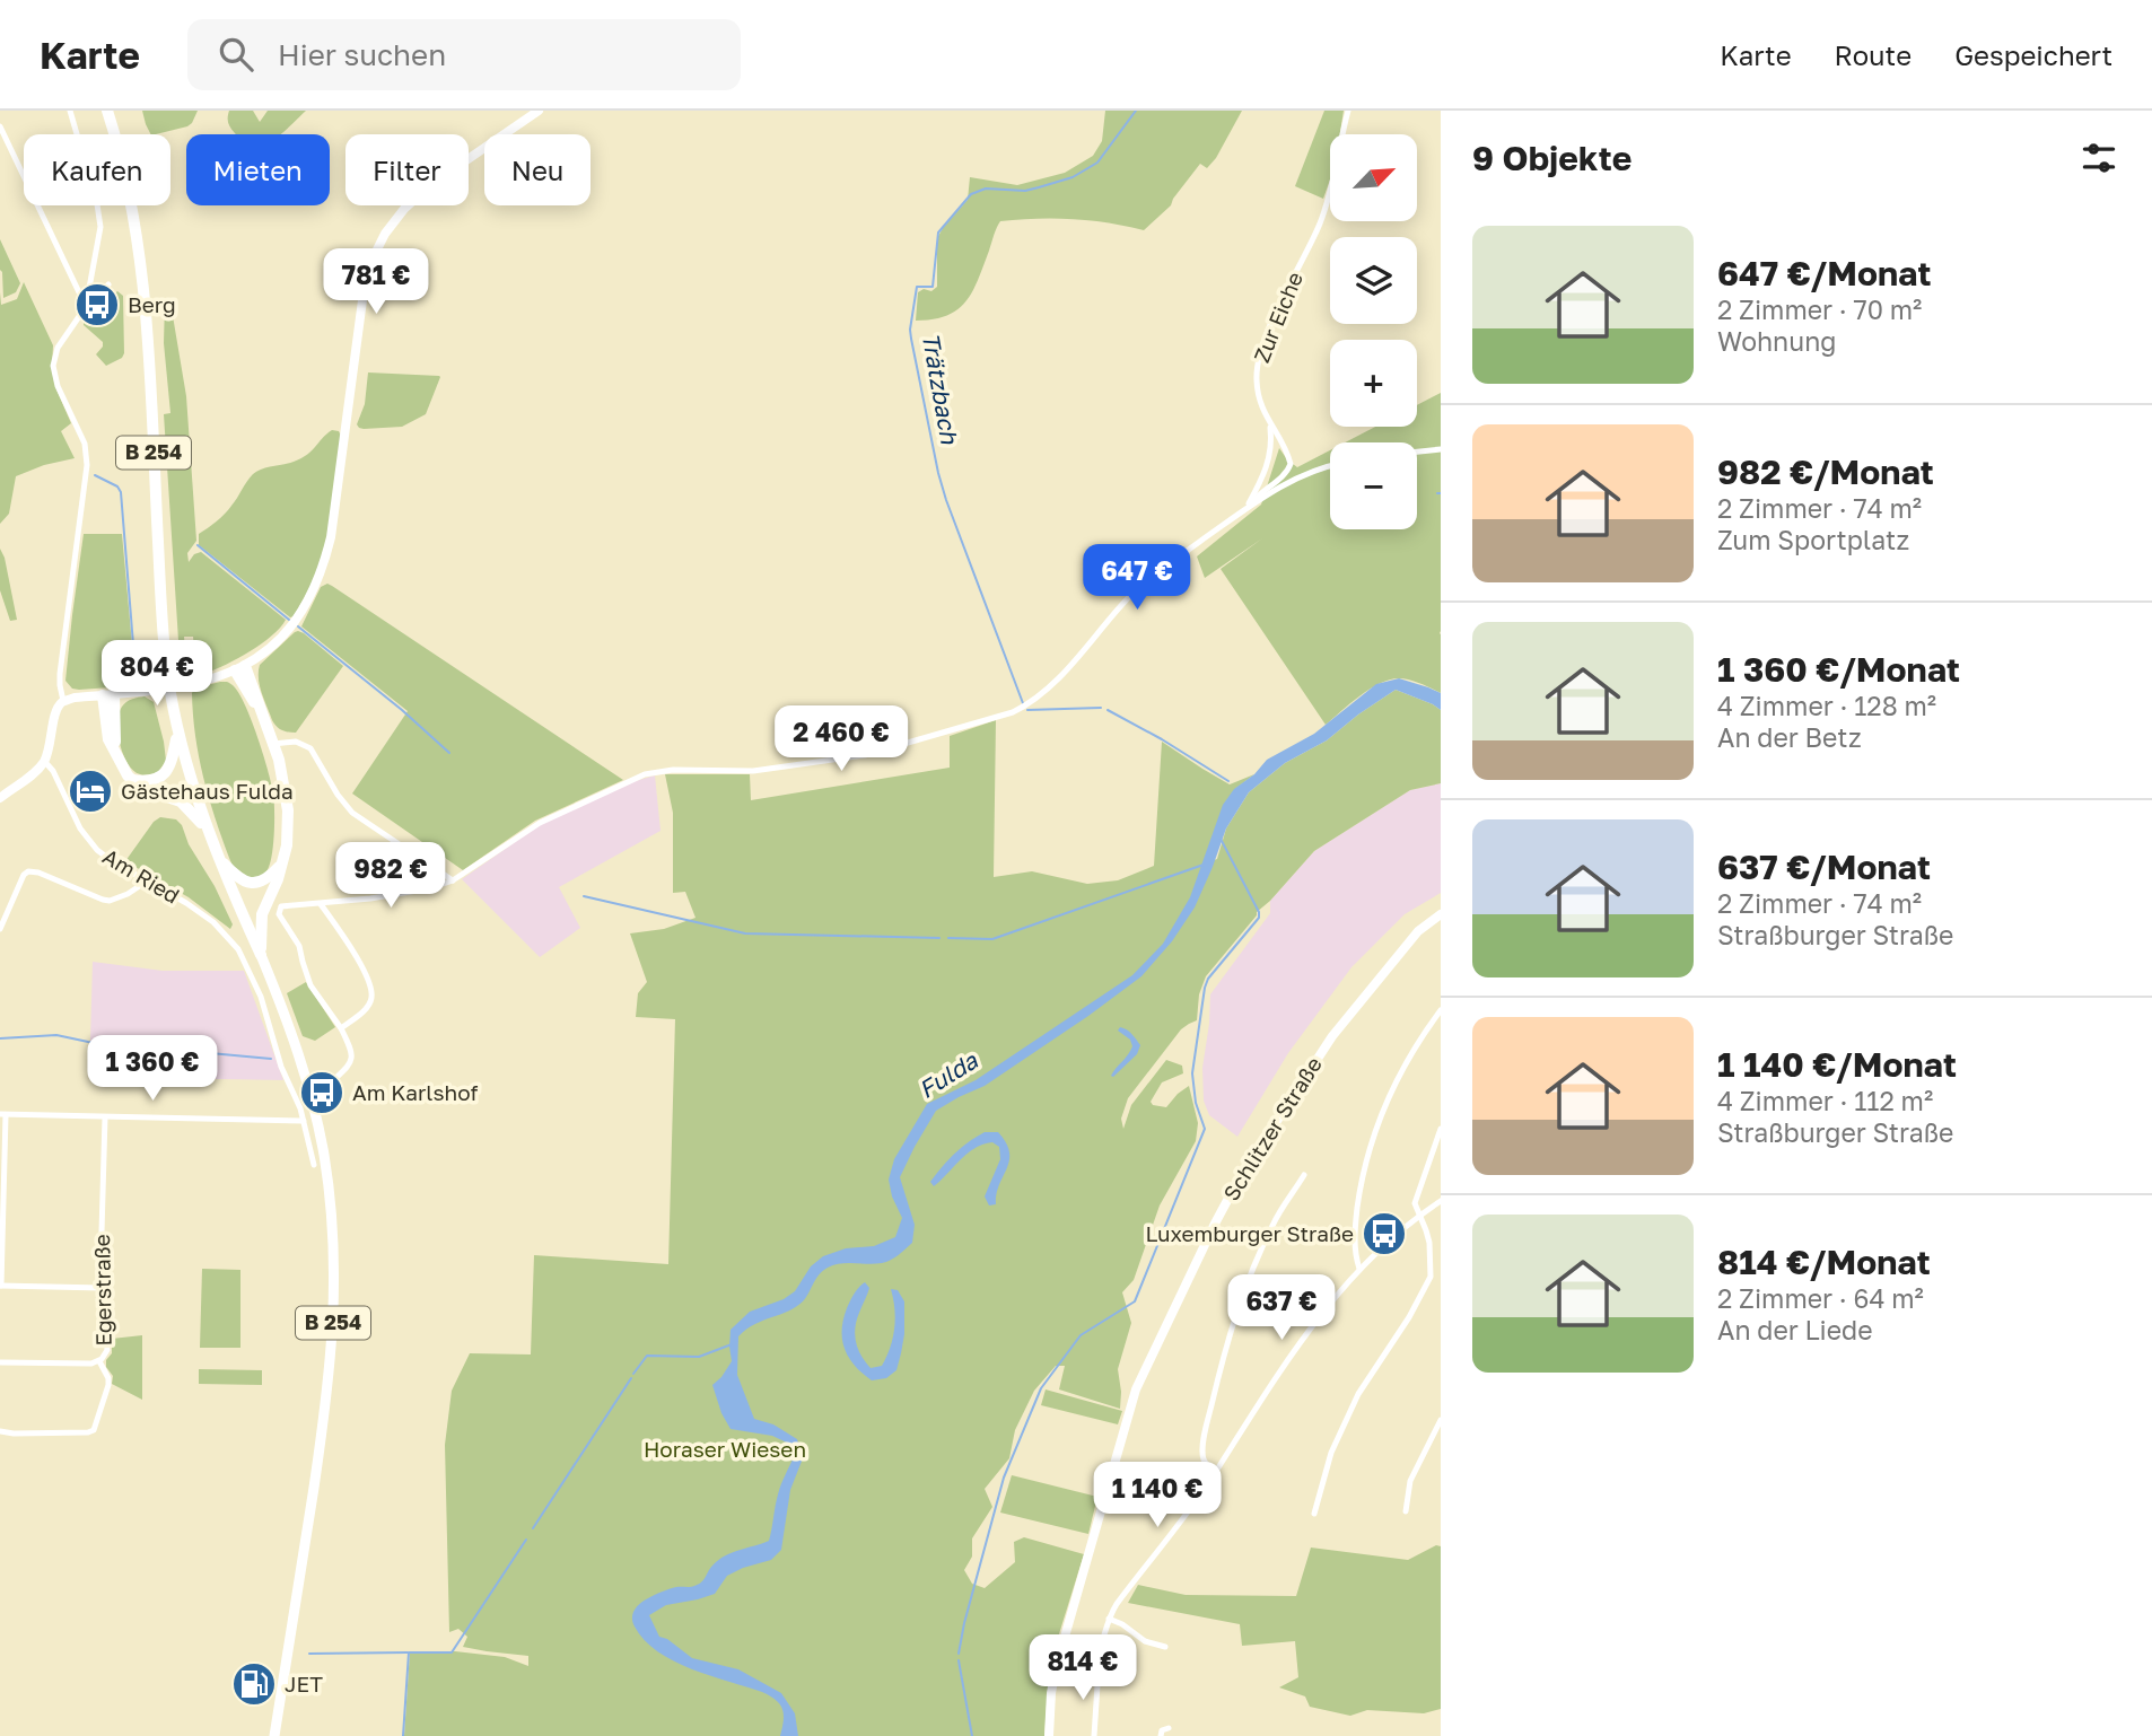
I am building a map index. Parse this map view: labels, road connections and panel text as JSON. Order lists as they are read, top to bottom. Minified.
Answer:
{"streets":{"highway":["B 254"],"street":["Zur Eiche","Am Ried","Schlitzer Straße","Egerstraße"]},"water":["Trätzbach","Fulda"],"parks":["Horaser Wiesen"],"places":{"bus stop":["Berg","Am Karlshof","Luxemburger Straße"],"hotel":["Gästehaus Fulda"],"fuel station":["JET"]},"north":"top right","page":{"header":"Karte","search":"Hier suchen","nav":["Karte","Route","Gespeichert"],"heading":"9 Objekte","map_buttons":["+","−"],"chip":["Kaufen","Mieten","Filter","Neu"],"list":[{"name":"647 €/Monat","note":"2 Zimmer · 70 m² · Wohnung"},{"name":"982 €/Monat","note":"2 Zimmer · 74 m² · Zum Sportplatz"},{"name":"1 360 €/Monat","note":"4 Zimmer · 128 m² · An der Betz"},{"name":"637 €/Monat","note":"2 Zimmer · 74 m² · Straßburger Straße"},{"name":"1 140 €/Monat","note":"4 Zimmer · 112 m² · Straßburger Straße"},{"name":"814 €/Monat","note":"2 Zimmer · 64 m² · An der Liede"}],"price":["781 €","647 €","804 €","2 460 €","982 €","1 360 €","637 €","1 140 €","814 €"]}}
